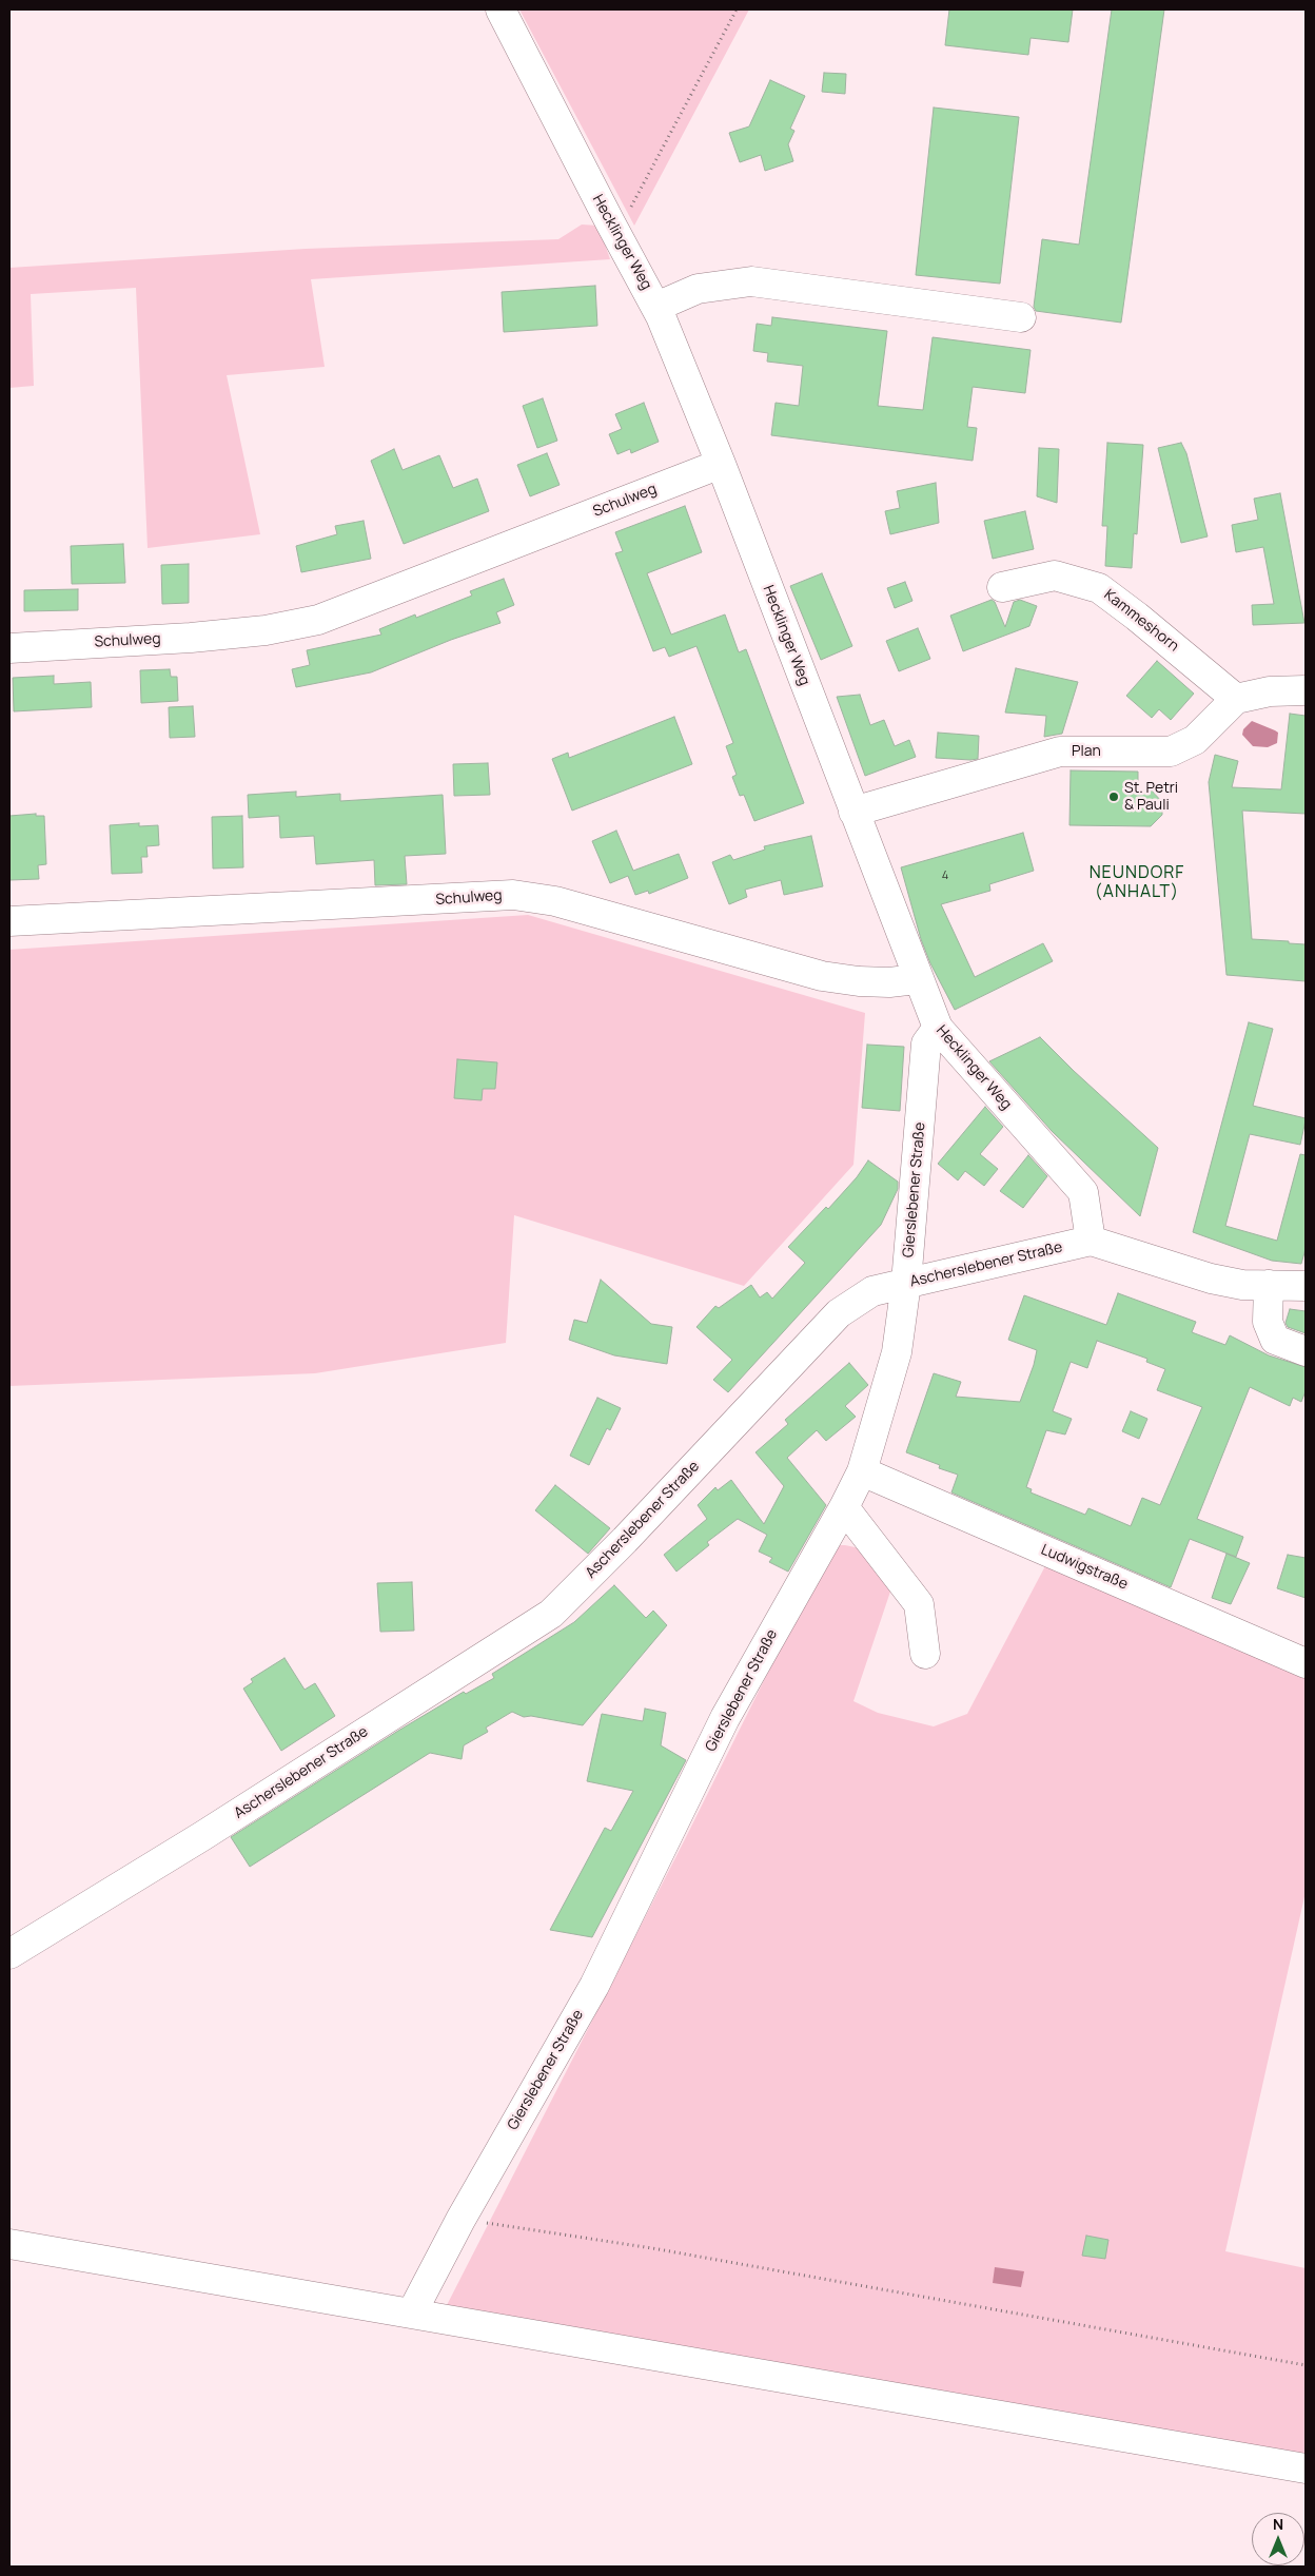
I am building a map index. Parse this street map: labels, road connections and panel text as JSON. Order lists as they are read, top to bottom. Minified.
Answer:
{"streets":{"street":["Hecklinger Weg","Schulweg","Kammeshorn","Plan","Gierslebener Straße","Ascherslebener Straße","Ludwigstraße"]},"crossings":[["Hecklinger Weg","Schulweg"],["Hecklinger Weg","Plan"],["Hecklinger Weg","Gierslebener Straße"],["Hecklinger Weg","Ascherslebener Straße"],["Kammeshorn","Plan"],["Gierslebener Straße","Ascherslebener Straße"],["Gierslebener Straße","Ludwigstraße"]],"districts":["NEUNDORF (ANHALT)"],"places":["St. Petri & Pauli"],"house_numbers":["4"],"north":"top"}
